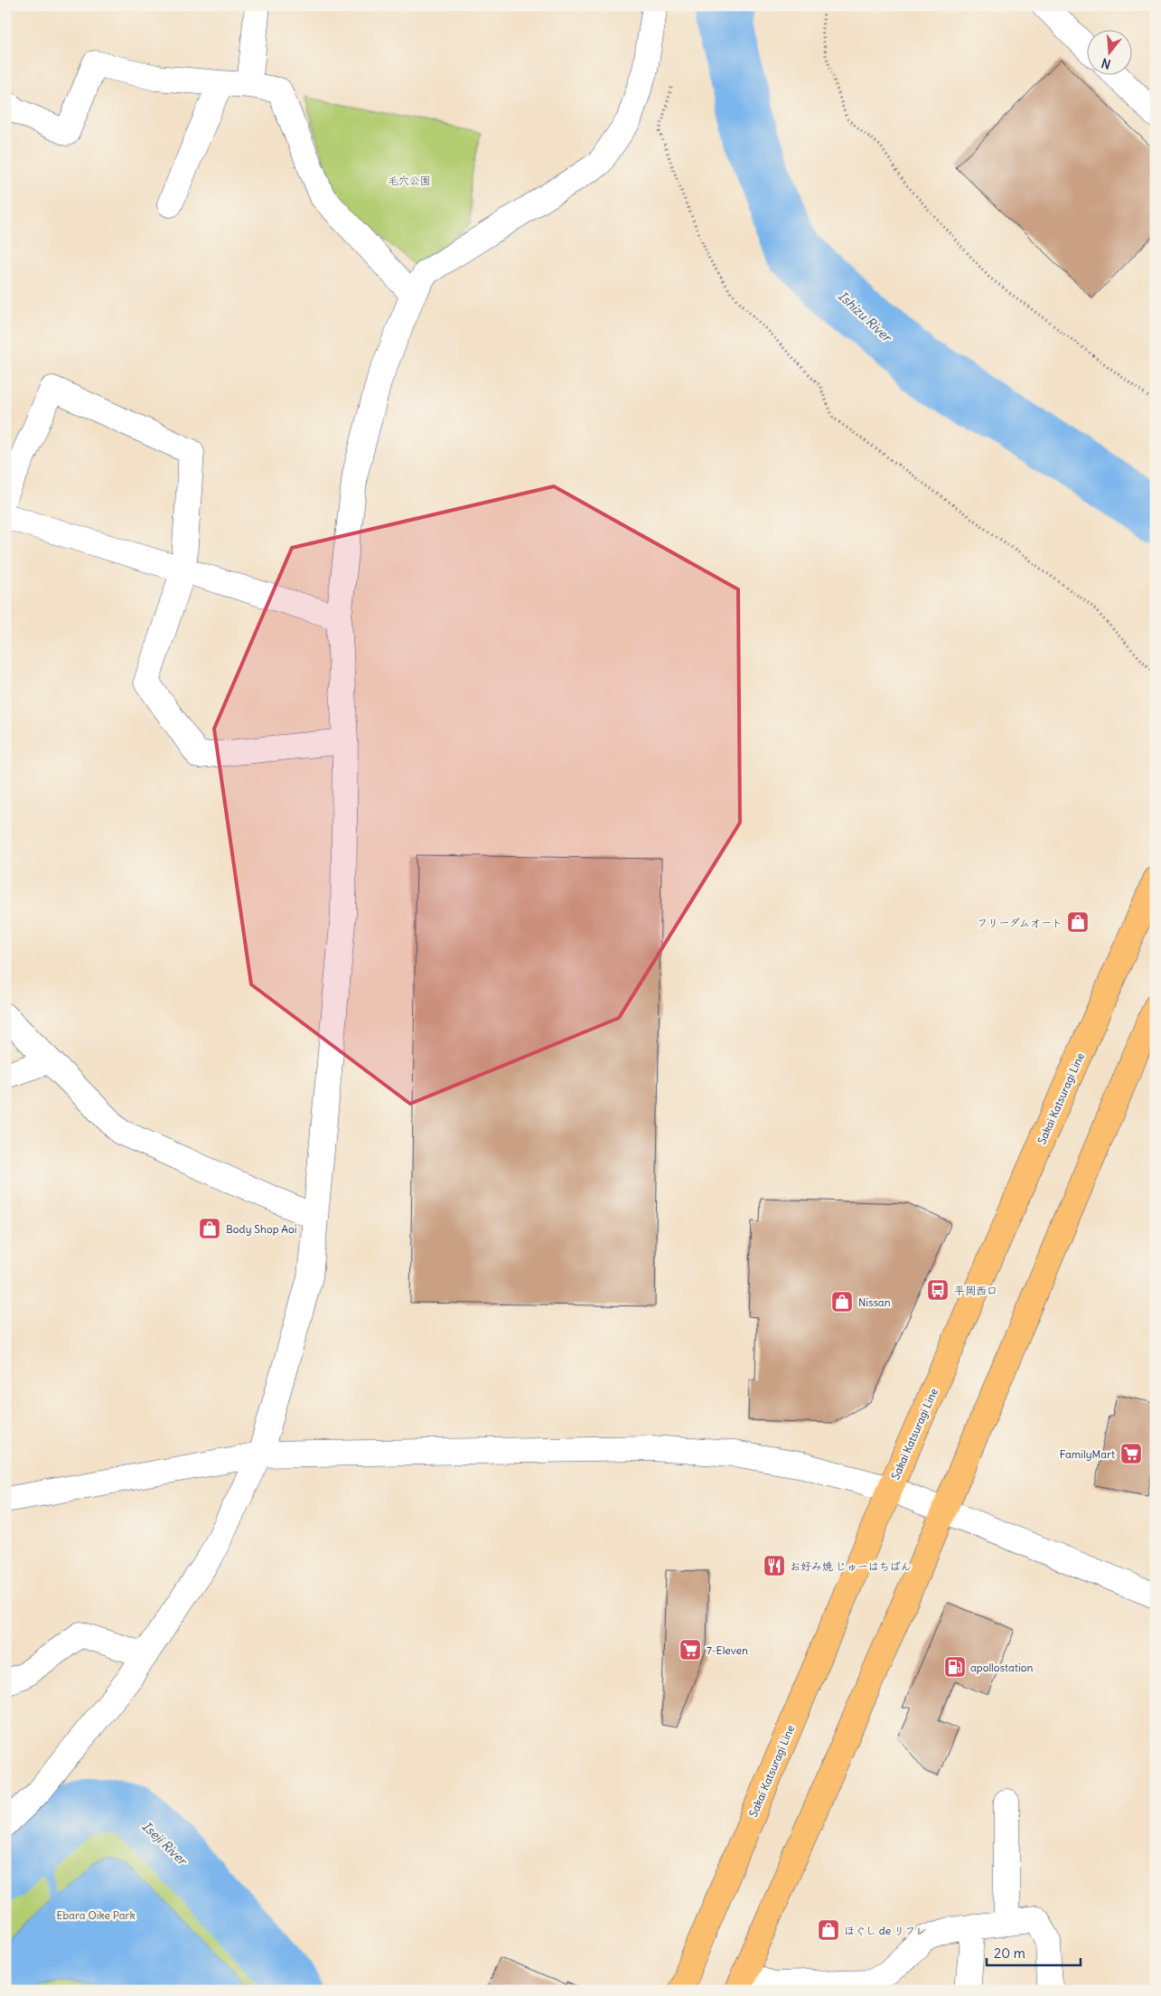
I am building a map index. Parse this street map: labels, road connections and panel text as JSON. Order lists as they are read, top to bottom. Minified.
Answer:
{"streets":{"main road":["Sakai Katsuragi Line"]},"water":["Ishizu River","Iseji River"],"parks":["毛穴公園","Ebara Oike Park"],"places":{"shop":["フリーダムオート","Body Shop Aoi","Nissan","ほぐし de リフレ"],"bus stop":["平岡西口"],"supermarket":["FamilyMart","7-Eleven"],"restaurant":["お好み焼 じゅーはちばん"],"fuel station":["apollostation"]},"scale_bar":"20 m","north":"bottom"}
